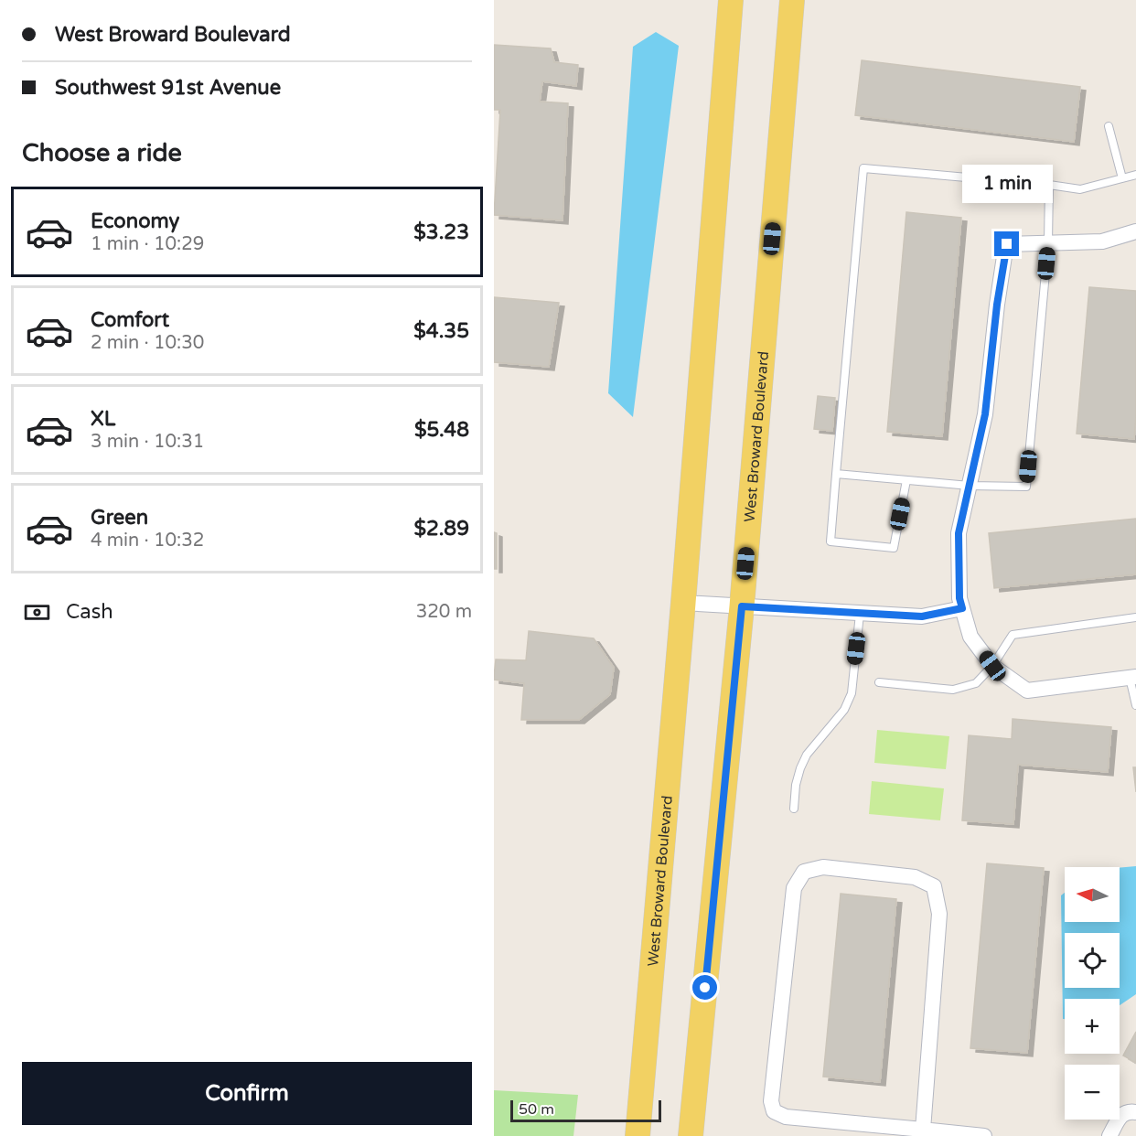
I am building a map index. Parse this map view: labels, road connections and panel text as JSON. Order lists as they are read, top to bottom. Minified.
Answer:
{"streets":{"main road":["West Broward Boulevard"]},"scale_bar":"50 m","north":"left","page":{"banner":["West Broward Boulevard","Southwest 91st Avenue"],"heading":"Choose a ride","bubble":"1 min","list":[{"name":"Economy","note":"1 min · 10:29","value":"$3.23"},{"name":"Comfort","note":"2 min · 10:30","value":"$4.35"},{"name":"XL","note":"3 min · 10:31","value":"$5.48"},{"name":"Green","note":"4 min · 10:32","value":"$2.89"}],"pay":["Cash","320 m"],"map_buttons":["+","−"],"buttons":"Confirm","scale":"50 m"}}
